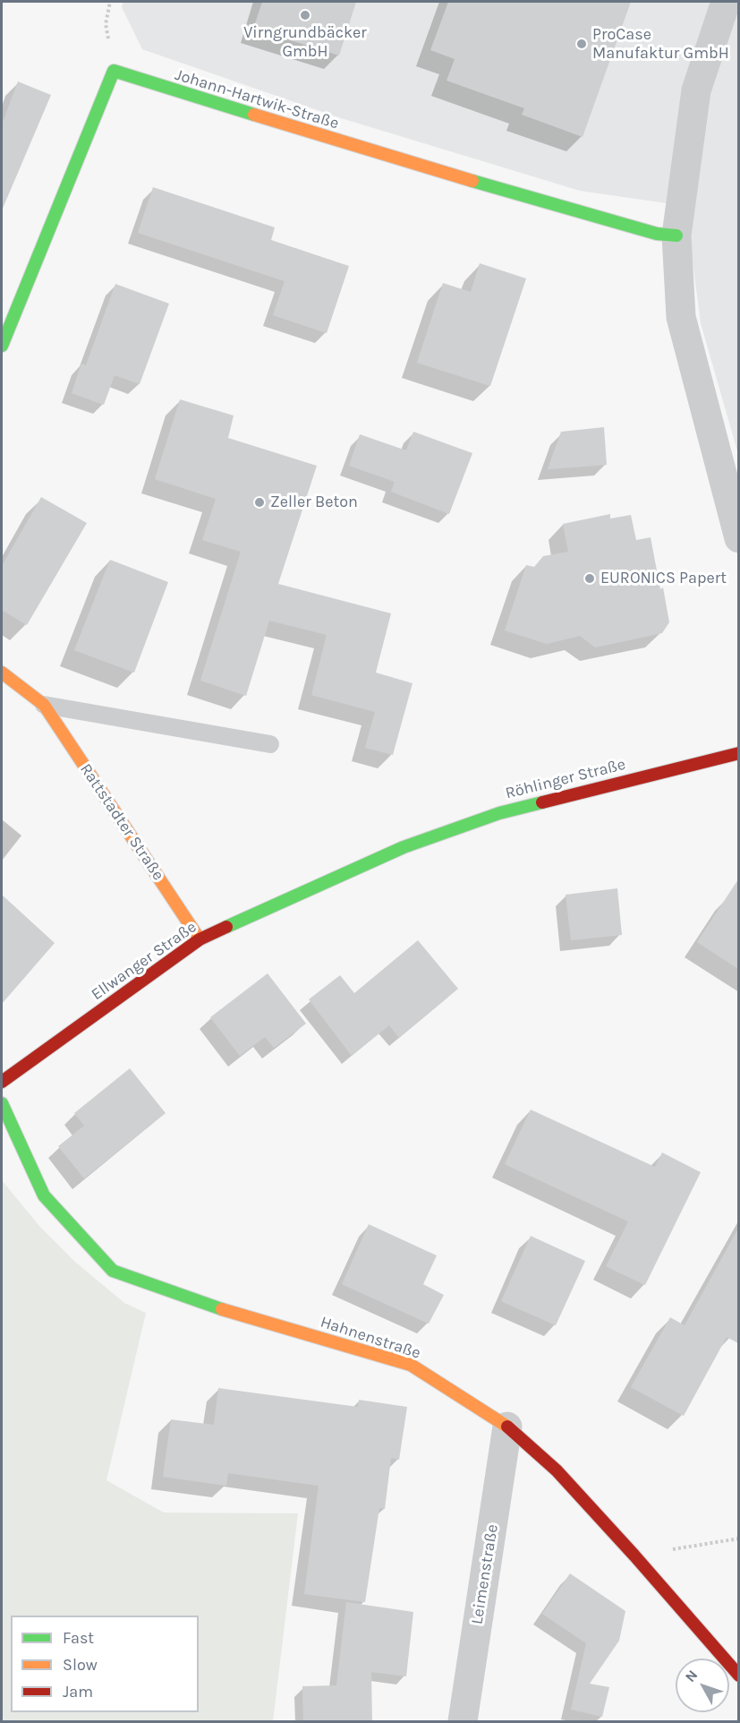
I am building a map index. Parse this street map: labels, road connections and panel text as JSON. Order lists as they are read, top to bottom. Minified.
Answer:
{"streets":{"street":["Johann-Hartwik-Straße","Röhlinger Straße","Rattstadter Straße","Ellwanger Straße","Hahnenstraße","Leimenstraße"]},"crossings":[["Röhlinger Straße","Ellwanger Straße"],["Rattstadter Straße","Ellwanger Straße"],["Hahnenstraße","Leimenstraße"]],"places":["Virngrundbäcker GmbH","ProCase Manufaktur GmbH","Zeller Beton","EURONICS Papert"],"legend":["Fast","Slow","Jam"],"north":"top left"}
